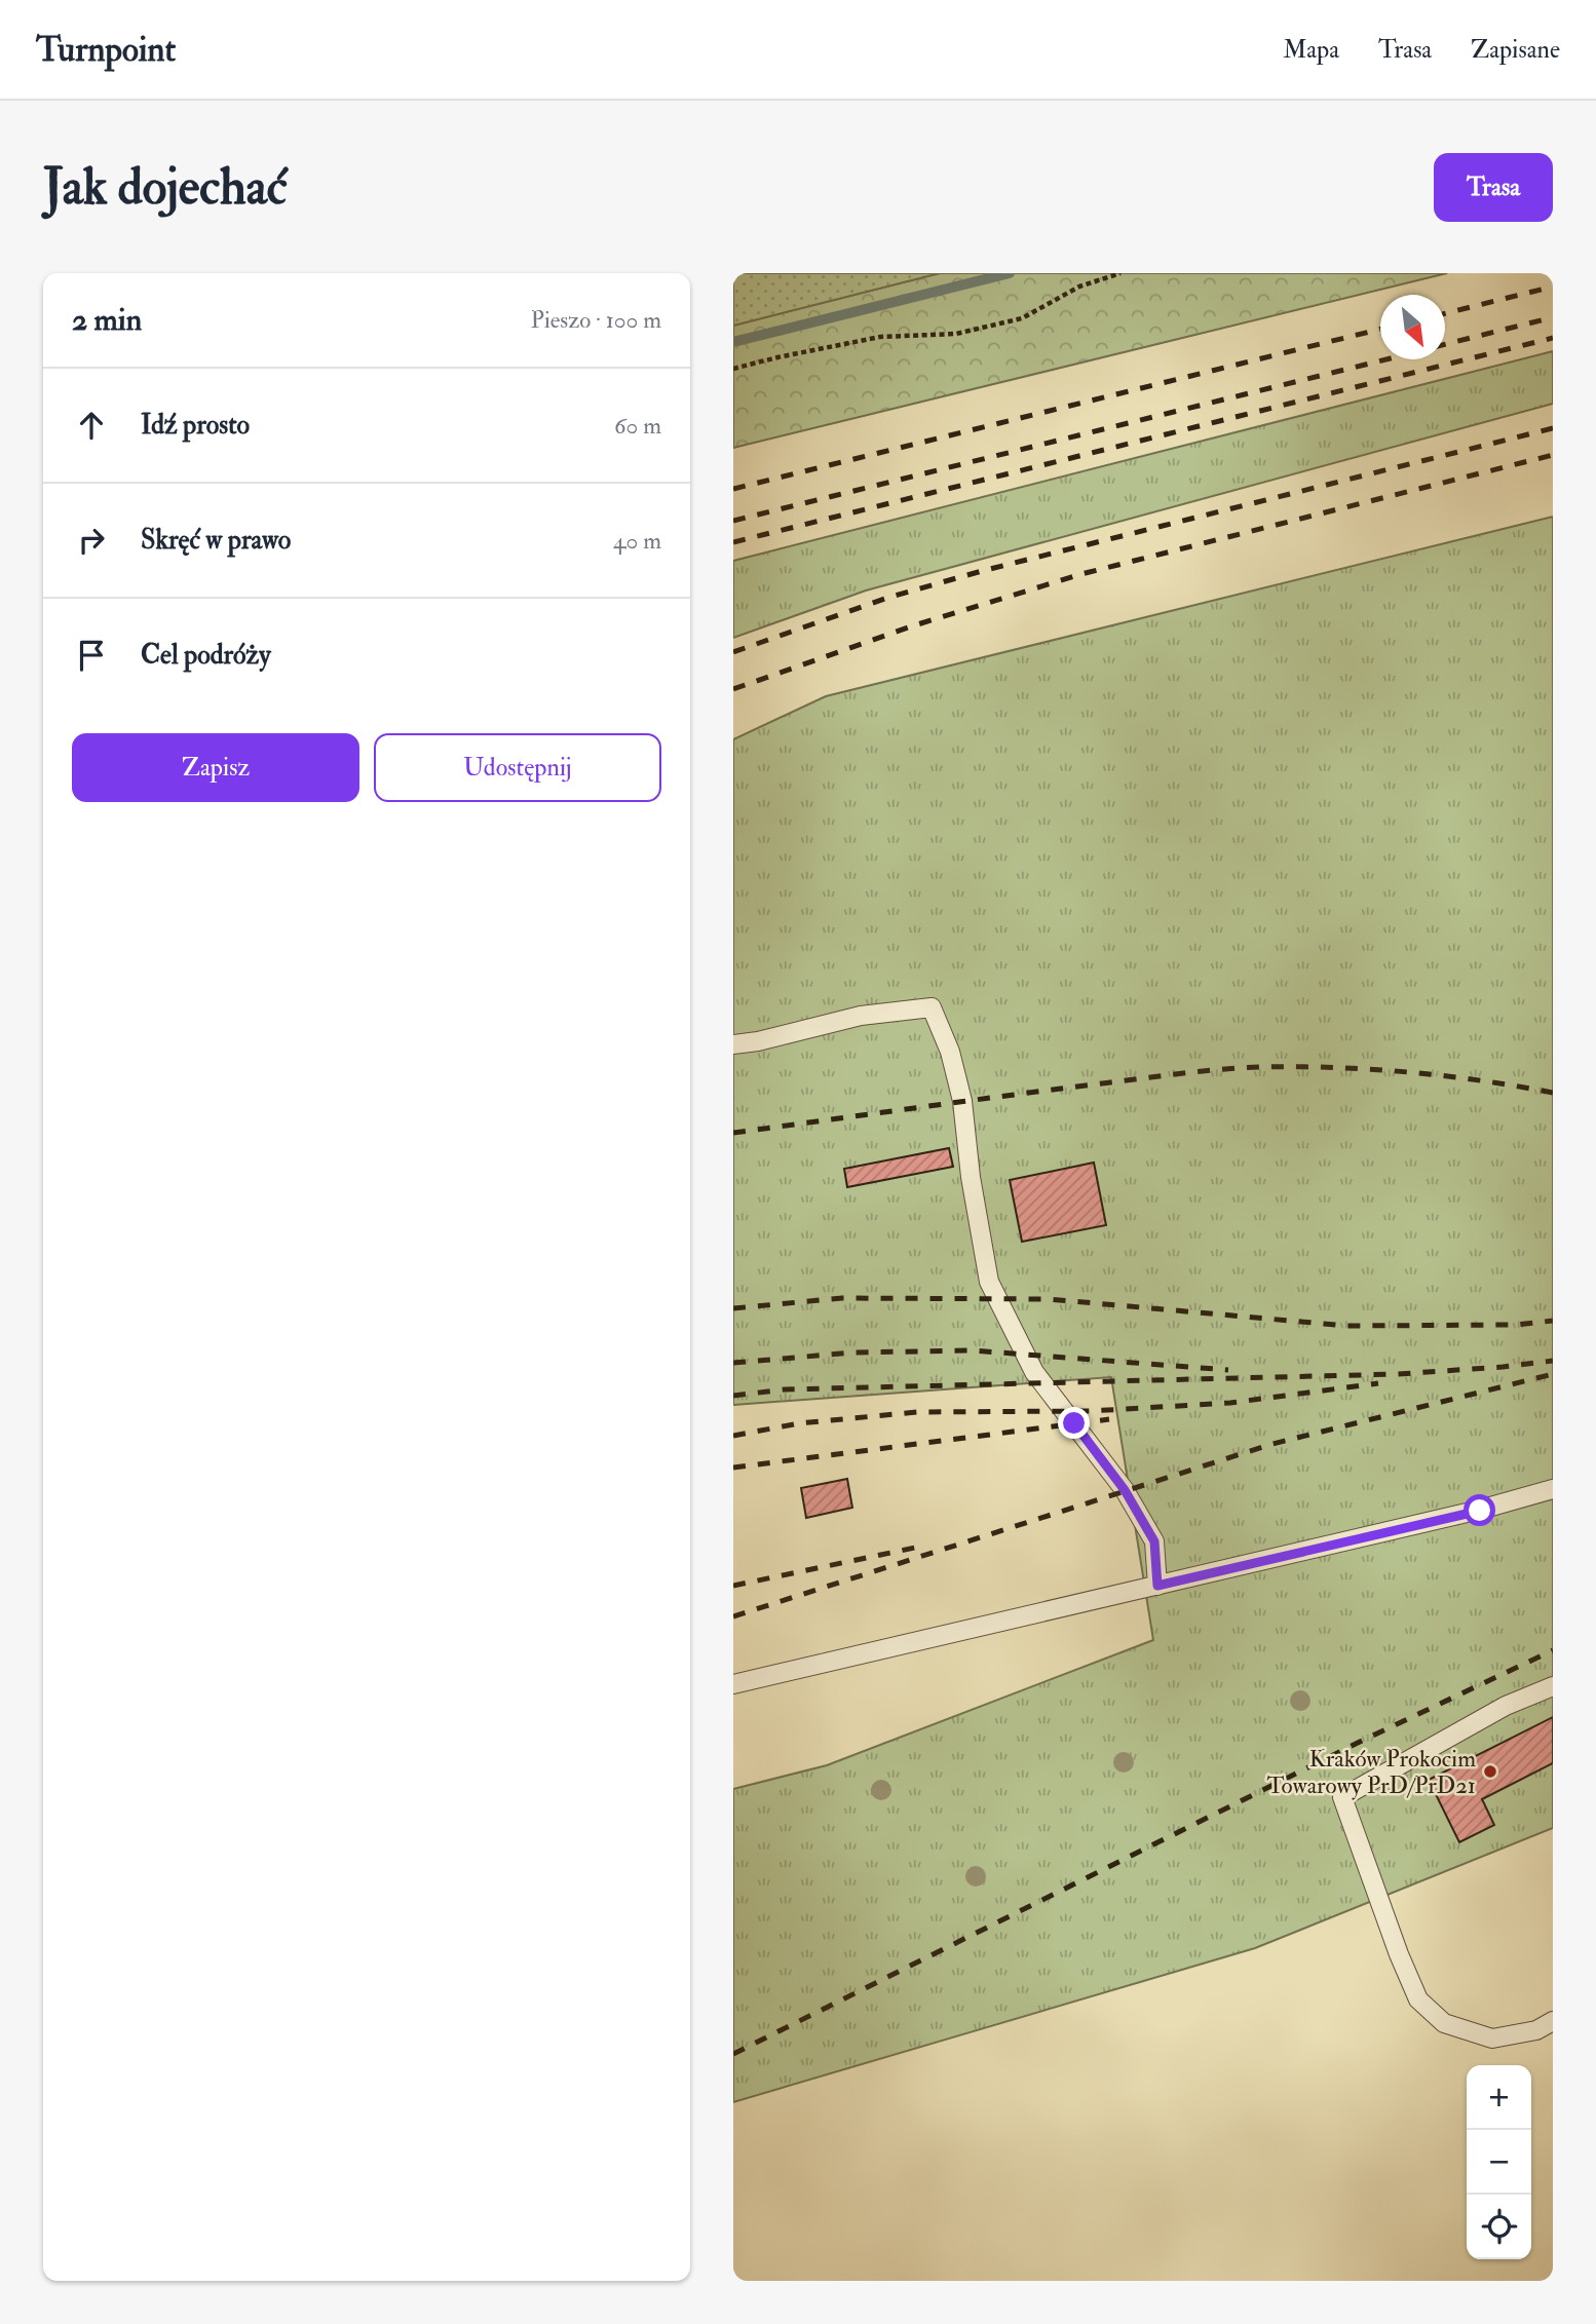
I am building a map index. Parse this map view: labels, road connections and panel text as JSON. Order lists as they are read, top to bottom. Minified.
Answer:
{"places":["Kraków Prokocim Towarowy PrD/PrD21"],"north":"bottom right","page":{"header":"Turnpoint","nav":["Mapa","Trasa","Zapisane"],"buttons":["Trasa",["Zapisz","Udostępnij"]],"title":"Jak dojechać","heading":["2 min","Pieszo · 100 m"],"list":[["Idź prosto","60 m"],["Skręć w prawo","40 m"],"Cel podróży"],"map_buttons":["+","−"]}}
